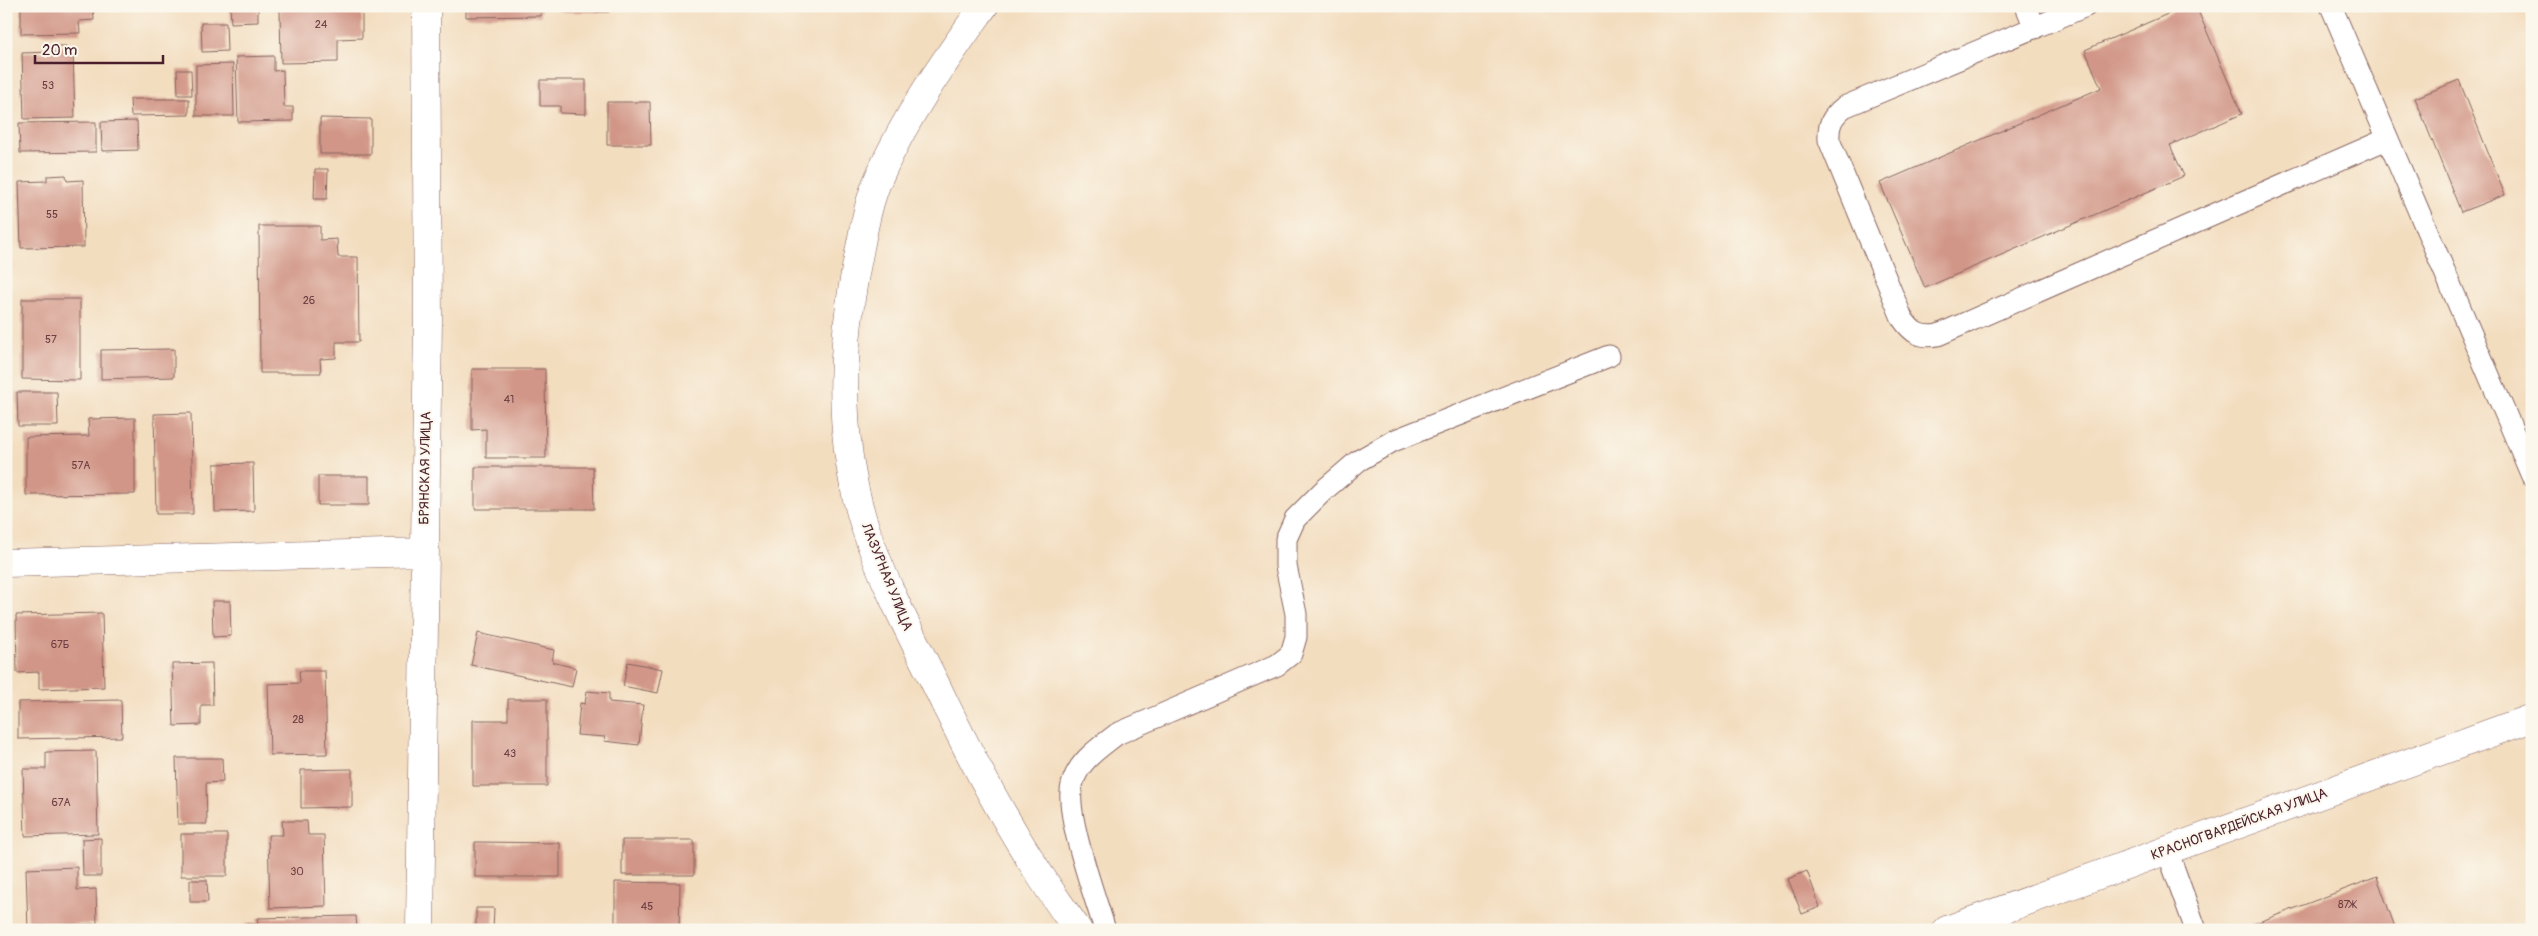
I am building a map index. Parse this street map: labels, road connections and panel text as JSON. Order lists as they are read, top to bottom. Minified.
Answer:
{"streets":{"street":["БРЯНСКАЯ УЛИЦА","ЛАЗУРНАЯ УЛИЦА","КРАСНОГВАРДЕЙСКАЯ УЛИЦА"]},"house_numbers":["24","53","55","26","57","41","57А","67Б","28","43","67А","30","87Ж","45"],"scale_bar":"20 m"}
